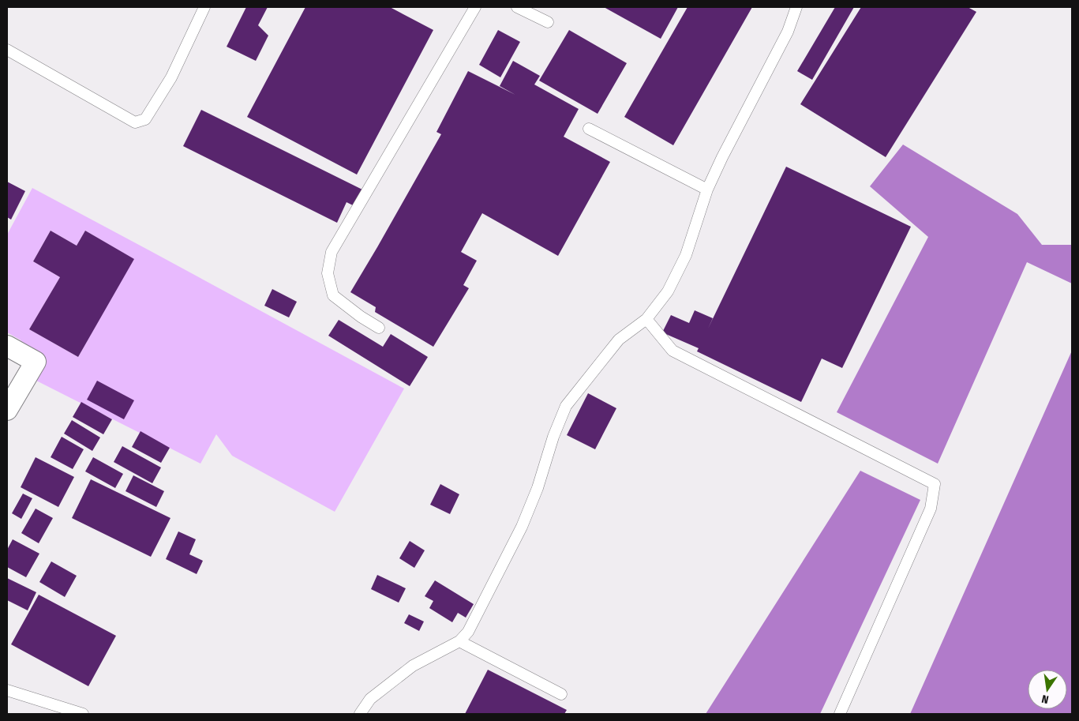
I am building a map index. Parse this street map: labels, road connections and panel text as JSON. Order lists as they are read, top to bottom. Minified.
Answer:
{"north":"bottom"}
